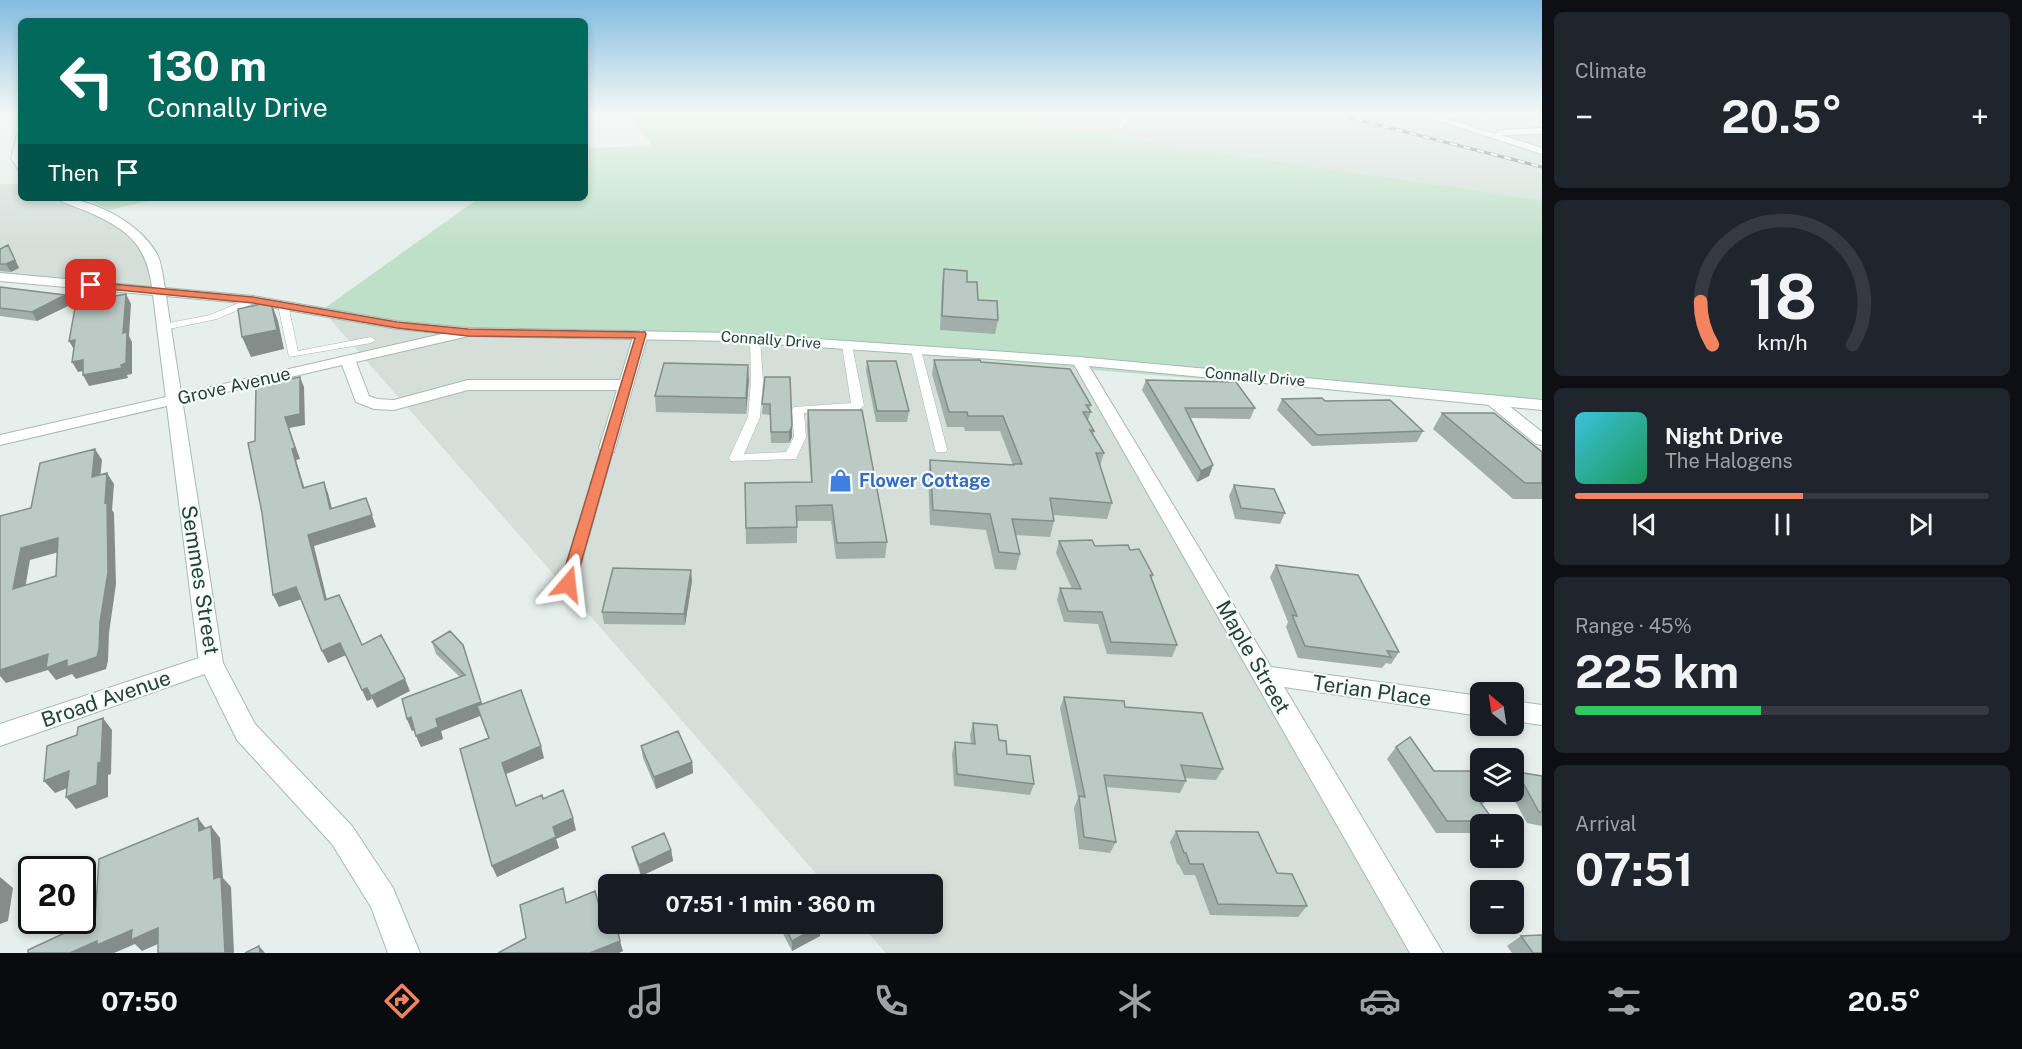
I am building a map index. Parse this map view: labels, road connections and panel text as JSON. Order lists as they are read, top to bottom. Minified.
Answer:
{"streets":{"street":["Connally Drive","Grove Avenue","Semmes Street","Maple Street","Terian Place","Broad Avenue"]},"crossings":[["Connally Drive","Grove Avenue"],["Connally Drive","Semmes Street"],["Connally Drive","Maple Street"],["Grove Avenue","Semmes Street"],["Semmes Street","Broad Avenue"],["Maple Street","Terian Place"]],"places":{"shop":["Flower Cottage"]},"north":"top left","page":{"tile":["Climate",["Range · 45%","225 km"],["Arrival","07:51"]],"turn":["130 m","Connally Drive"],"heat":["−","20.5°","+"],"then":"Then","song":["Night Drive","The Halogens"],"map_buttons":["+","−"],"limit":"20","trip":"07:51 · 1 min · 360 m","tabs":["07:50","20.5°"],"gauge":["18","km/h"]}}
